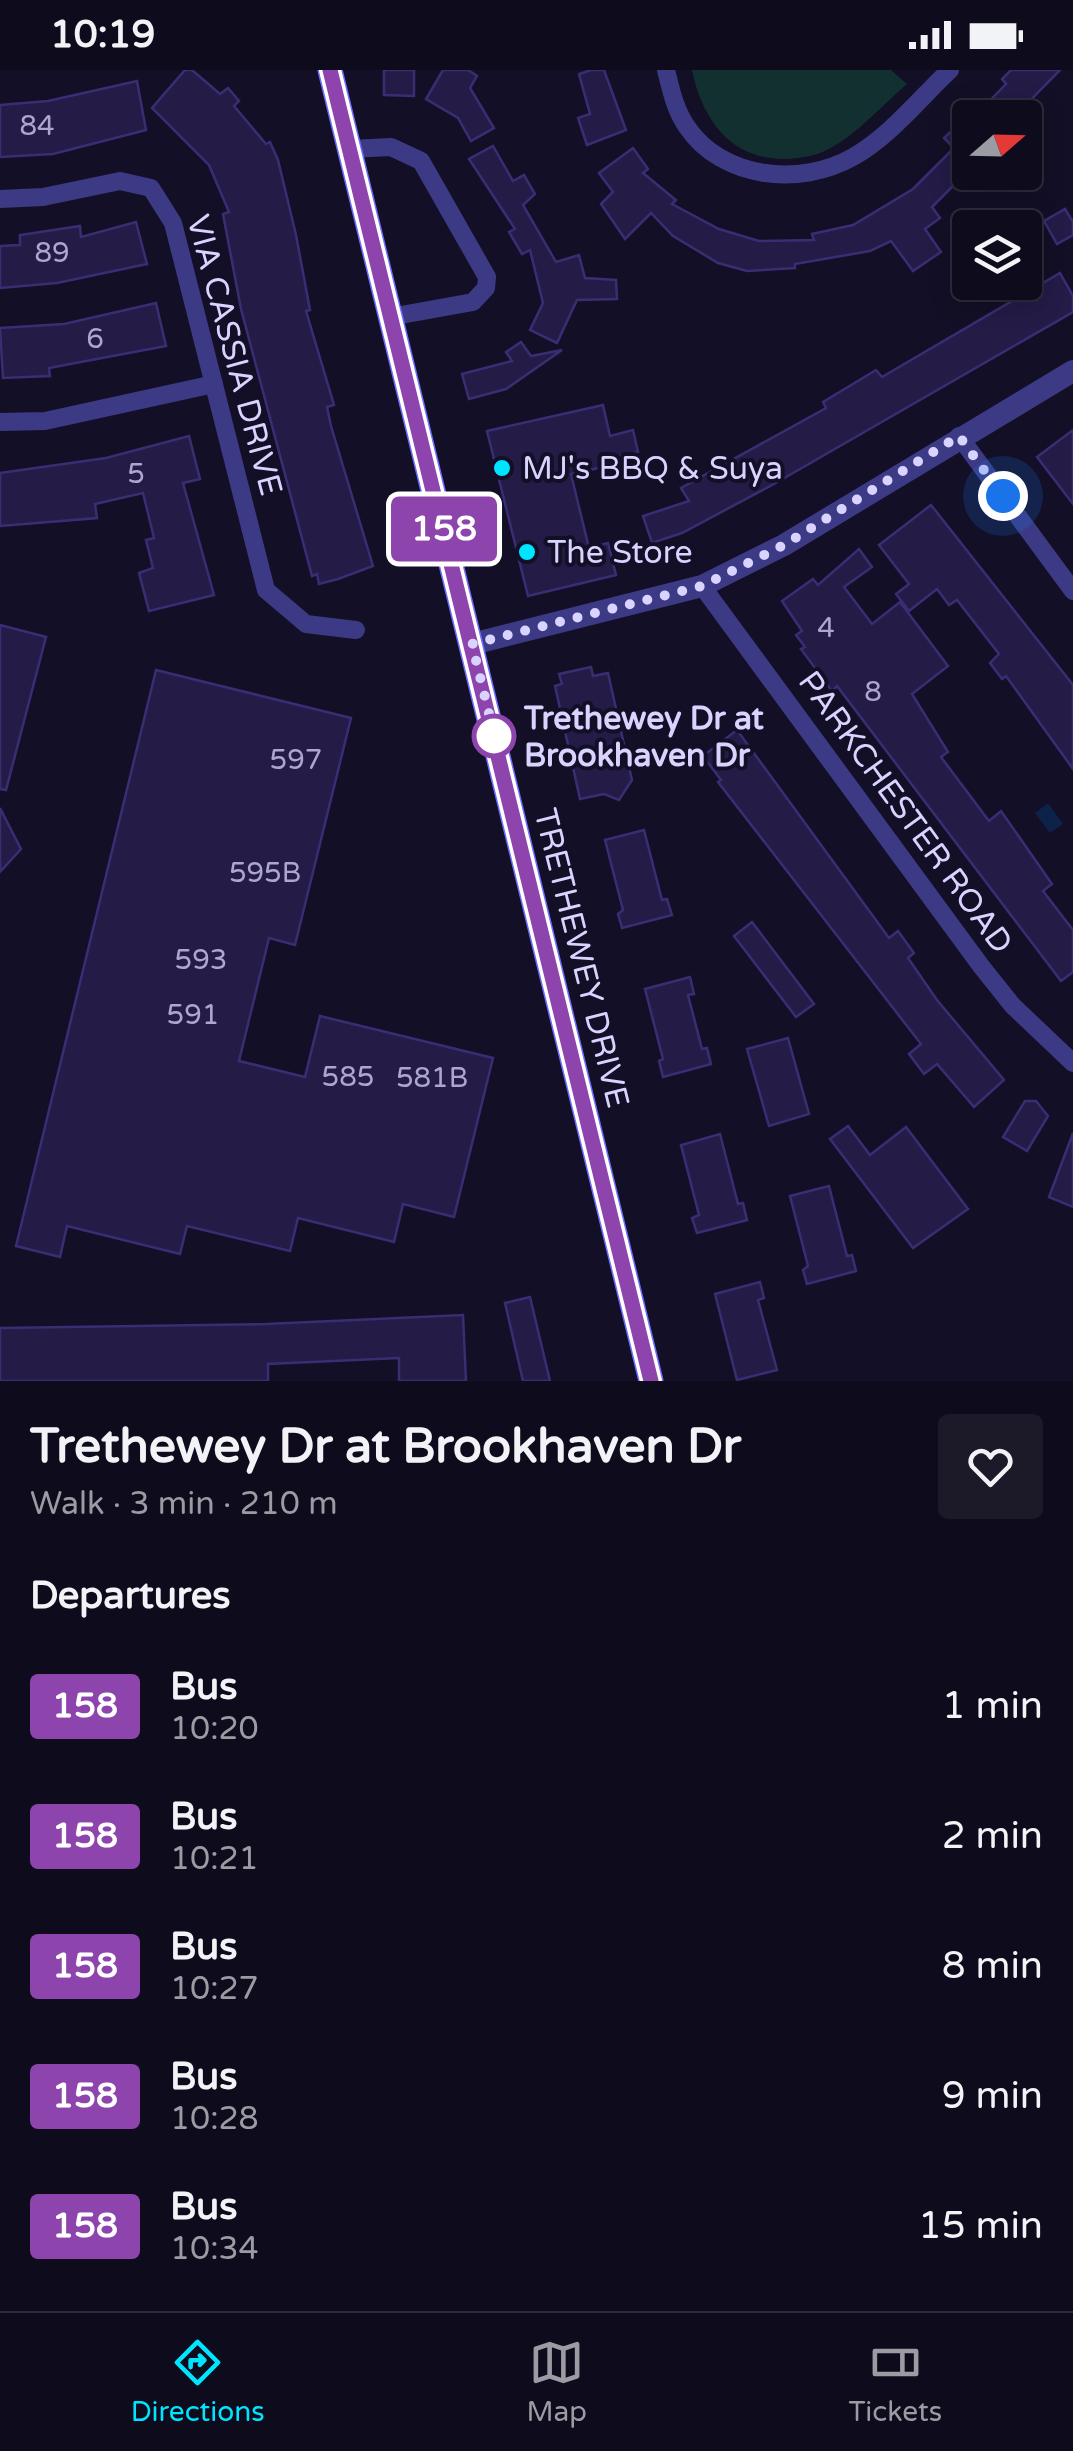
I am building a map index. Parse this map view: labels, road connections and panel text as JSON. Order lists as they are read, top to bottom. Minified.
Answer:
{"streets":{"main road":["TRETHEWEY DRIVE"],"street":["VIA CASSIA DRIVE","PARKCHESTER ROAD"]},"places":["MJ's BBQ & Suya","The Store","Trethewey Dr at Brookhaven Dr"],"lines":["bus line 158"],"house_numbers":["84","89","6","5","4","8","597","595B","593","591","585","581B"],"north":"right","page":{"status":"10:19","on_map":"158","heading":[["Trethewey Dr at Brookhaven Dr","Walk · 3 min · 210 m"],"Departures"],"list":[{"mark":"158","name":"Bus","note":"10:20","value":"1 min"},{"mark":"158","name":"Bus","note":"10:21","value":"2 min"},{"mark":"158","name":"Bus","note":"10:27","value":"8 min"},{"mark":"158","name":"Bus","note":"10:28","value":"9 min"},{"mark":"158","name":"Bus","note":"10:34","value":"15 min"}],"tabs":["Directions","Map","Tickets"]}}
